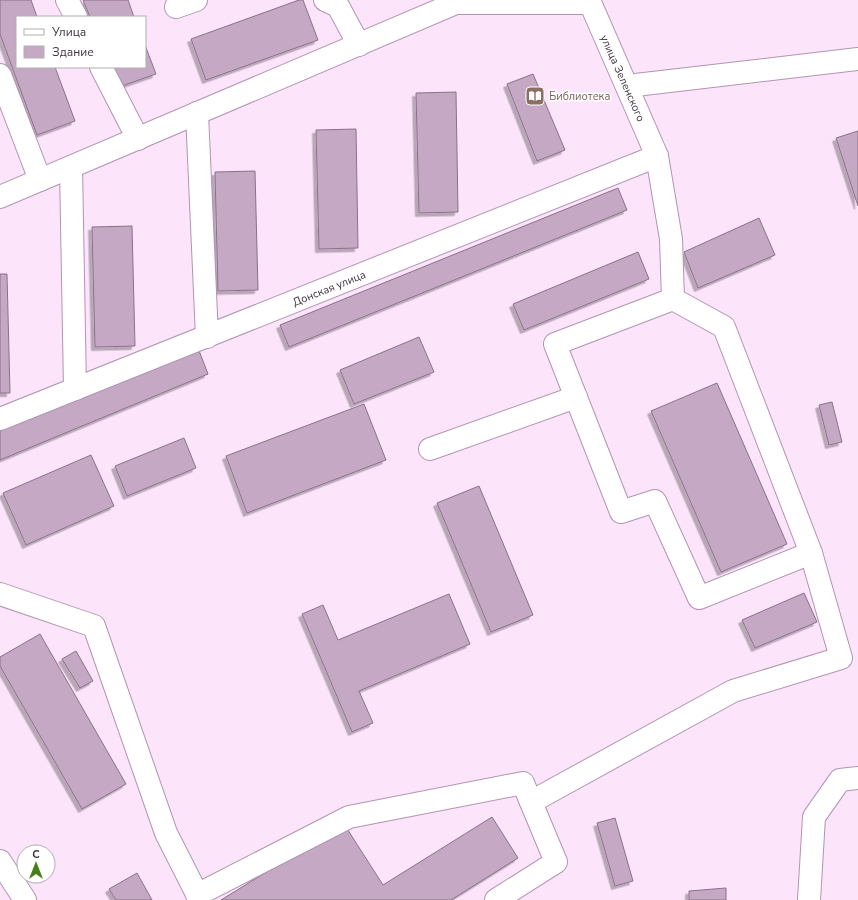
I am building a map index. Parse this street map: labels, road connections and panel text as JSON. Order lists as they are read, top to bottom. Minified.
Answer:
{"streets":{"street":["улица Зеленского","Донская улица"]},"crossings":[["улица Зеленского","Донская улица"]],"places":{"library":["Библиотека"]},"legend":["Улица","Здание"],"north":"top"}
